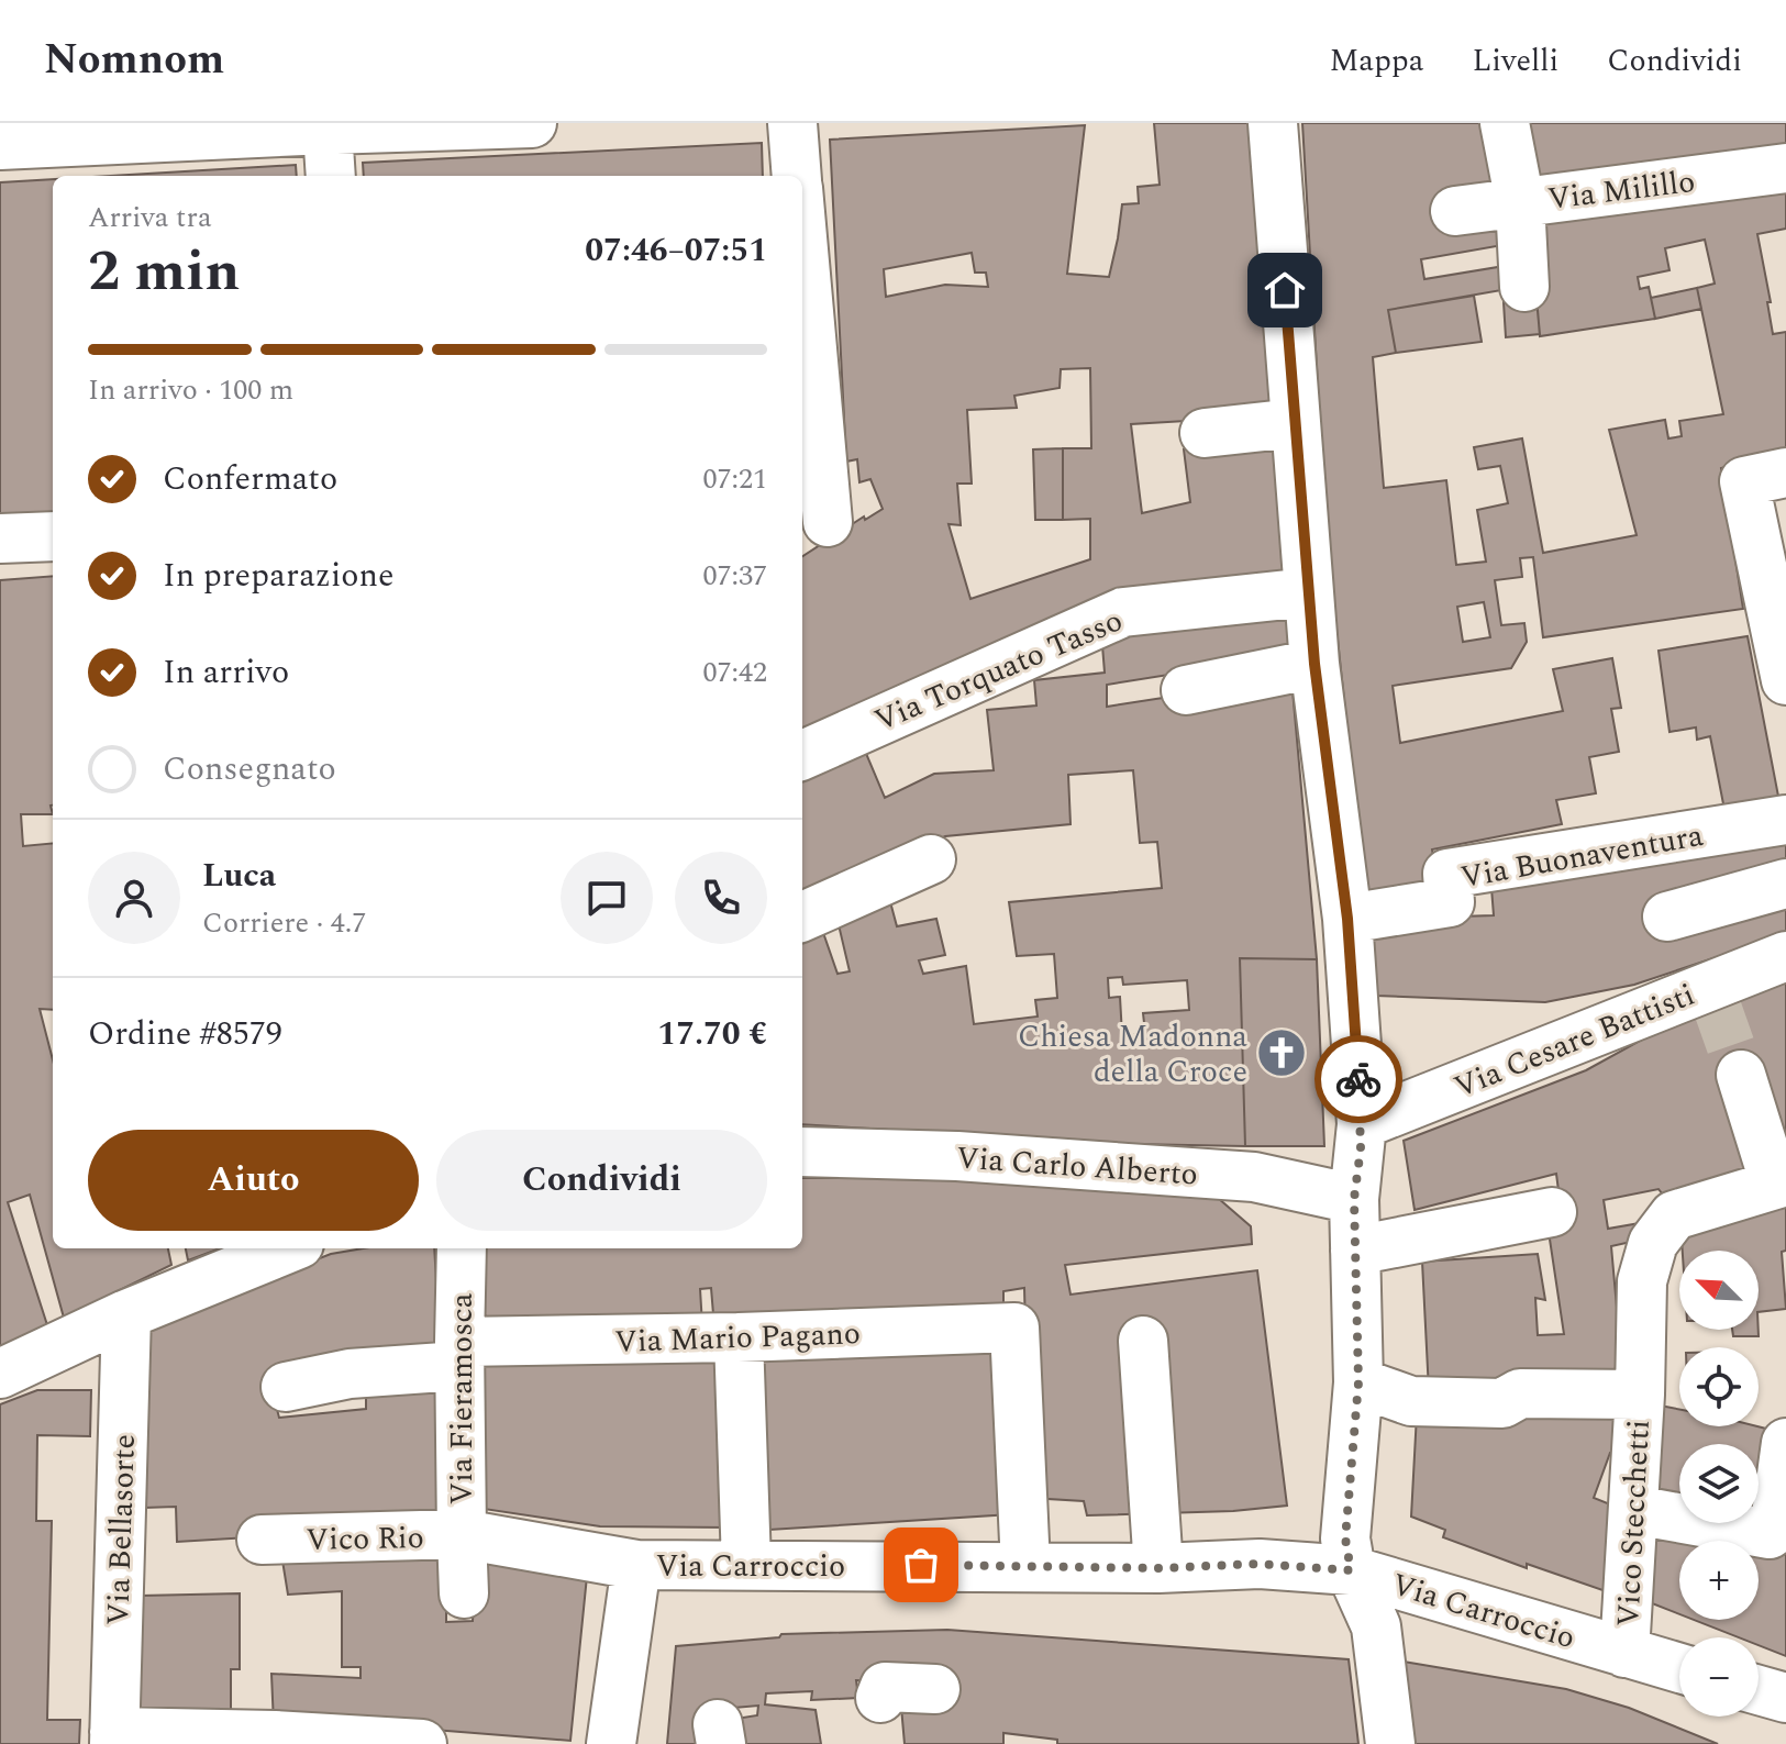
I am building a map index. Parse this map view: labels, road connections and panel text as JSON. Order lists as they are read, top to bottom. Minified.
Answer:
{"streets":{"street":["Via Milillo","Via Torquato Tasso","Via Buonaventura","Via Cesare Battisti","Via Carlo Alberto","Via Mario Pagano","Via Fieramosca","Vico Stecchetti","Via Bellasorte","Vico Rio","Via Carroccio"]},"crossings":[["Via Mario Pagano","Via Fieramosca"],["Via Mario Pagano","Via Carroccio"],["Via Fieramosca","Vico Rio"],["Via Fieramosca","Via Carroccio"],["Vico Stecchetti","Via Carroccio"]],"places":{"church":["Chiesa Madonna della Croce"]},"north":"top left","page":{"header":"Nomnom","nav":["Mappa","Livelli","Condividi"],"heading":["2 min","Arriva tra","07:46–07:51"],"panel":["Luca","Corriere · 4.7","Ordine #8579","17.70 €"],"bar":"In arrivo · 100 m","list":[["Confermato","07:21"],["In preparazione","07:37"],["In arrivo","07:42"],"Consegnato"],"buttons":["Aiuto","Condividi"],"map_buttons":["+","−"]}}
